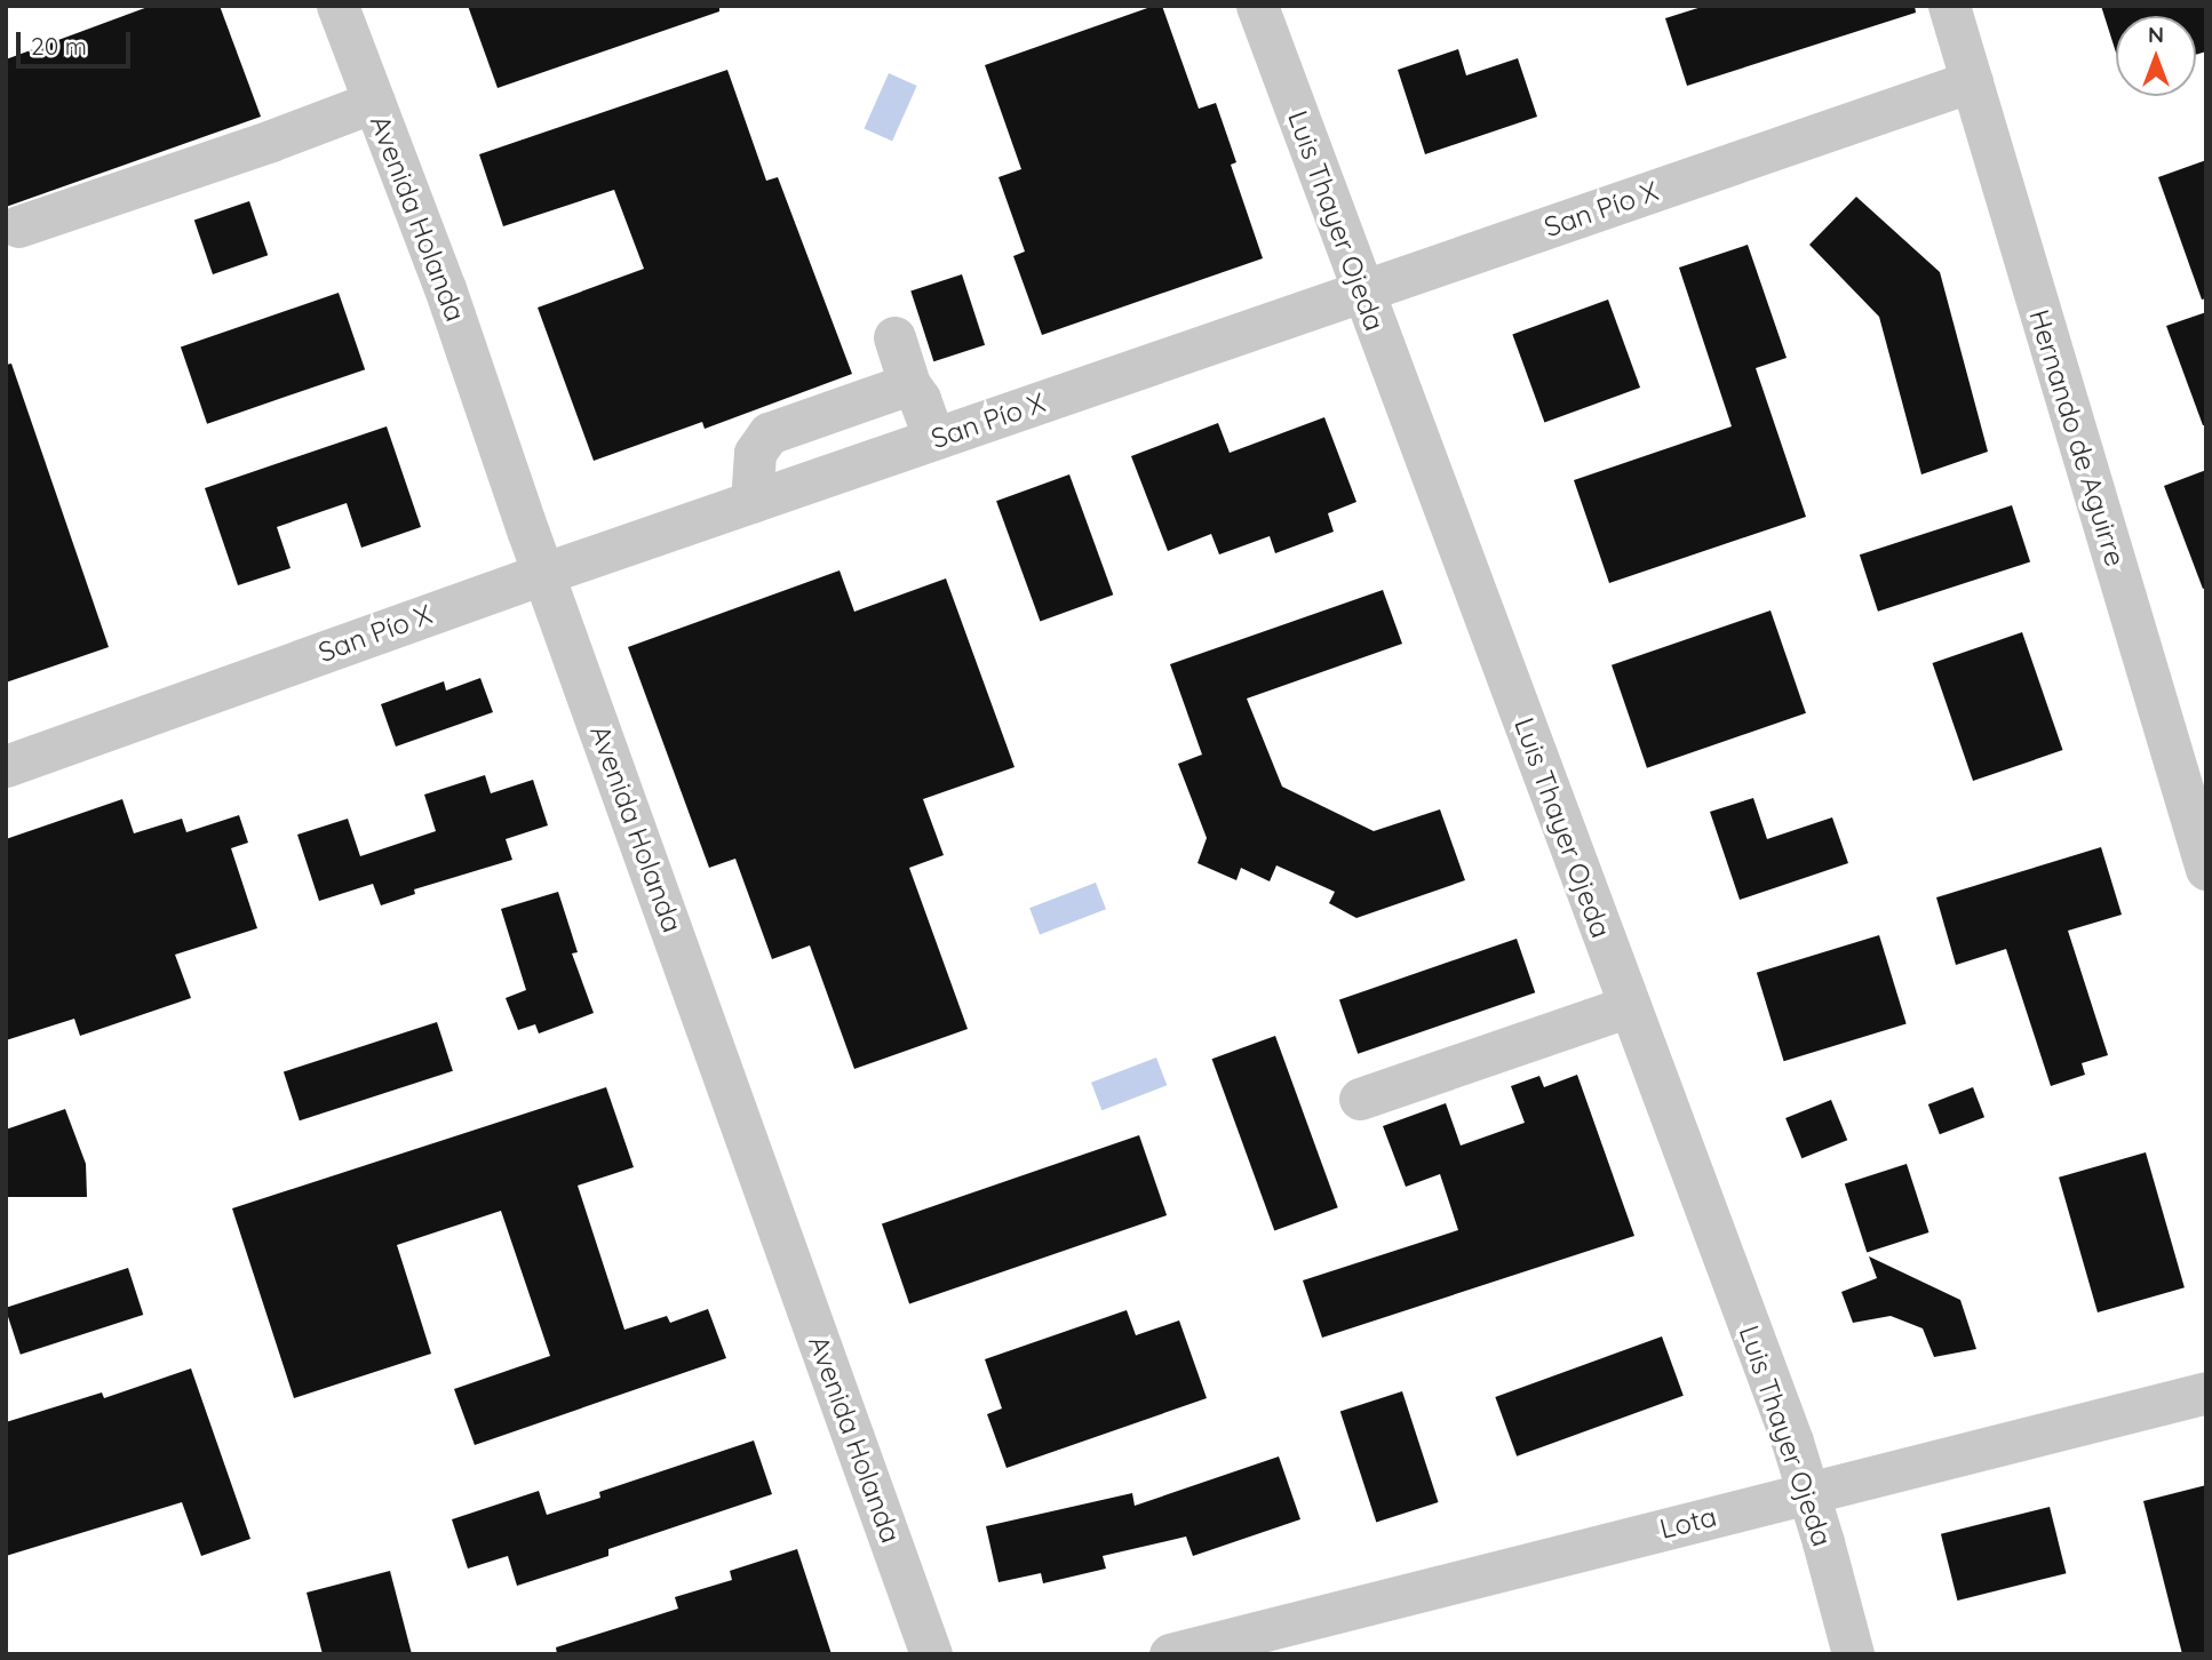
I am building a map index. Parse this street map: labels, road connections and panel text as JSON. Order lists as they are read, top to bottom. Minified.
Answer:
{"streets":{"street":["San Pío X","Avenida Holanda","Luis Thayer Ojeda","Hernando de Aguirre","Lota"]},"crossings":[["San Pío X","Avenida Holanda"],["San Pío X","Luis Thayer Ojeda"],["San Pío X","Hernando de Aguirre"],["Luis Thayer Ojeda","Lota"]],"scale_bar":"20 m","north":"top"}
